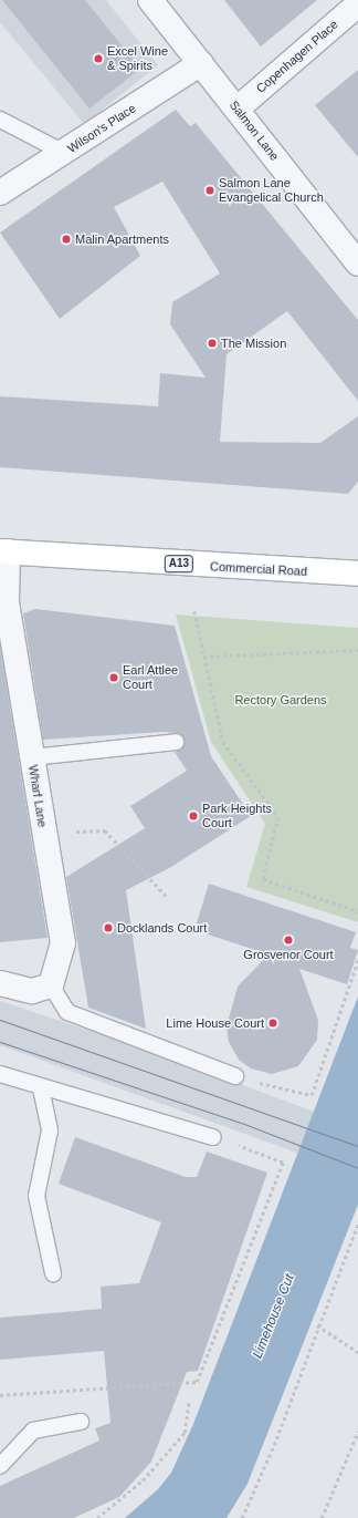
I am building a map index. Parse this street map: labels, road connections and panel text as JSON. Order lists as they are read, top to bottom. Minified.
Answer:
{"streets":{"highway":["A13","Commercial Road"],"street":["Copenhagen Place","Wilson's Place","Salmon Lane","Wharf Lane"]},"crossings":[["Copenhagen Place","Salmon Lane"],["Wilson's Place","Salmon Lane"],["Commercial Road","Wharf Lane"]],"water":["Limehouse Cut"],"parks":["Rectory Gardens"],"places":["Excel Wine & Spirits","Salmon Lane Evangelical Church","Malin Apartments","The Mission","Earl Attlee Court","Park Heights Court","Docklands Court","Grosvenor Court","Lime House Court"]}
